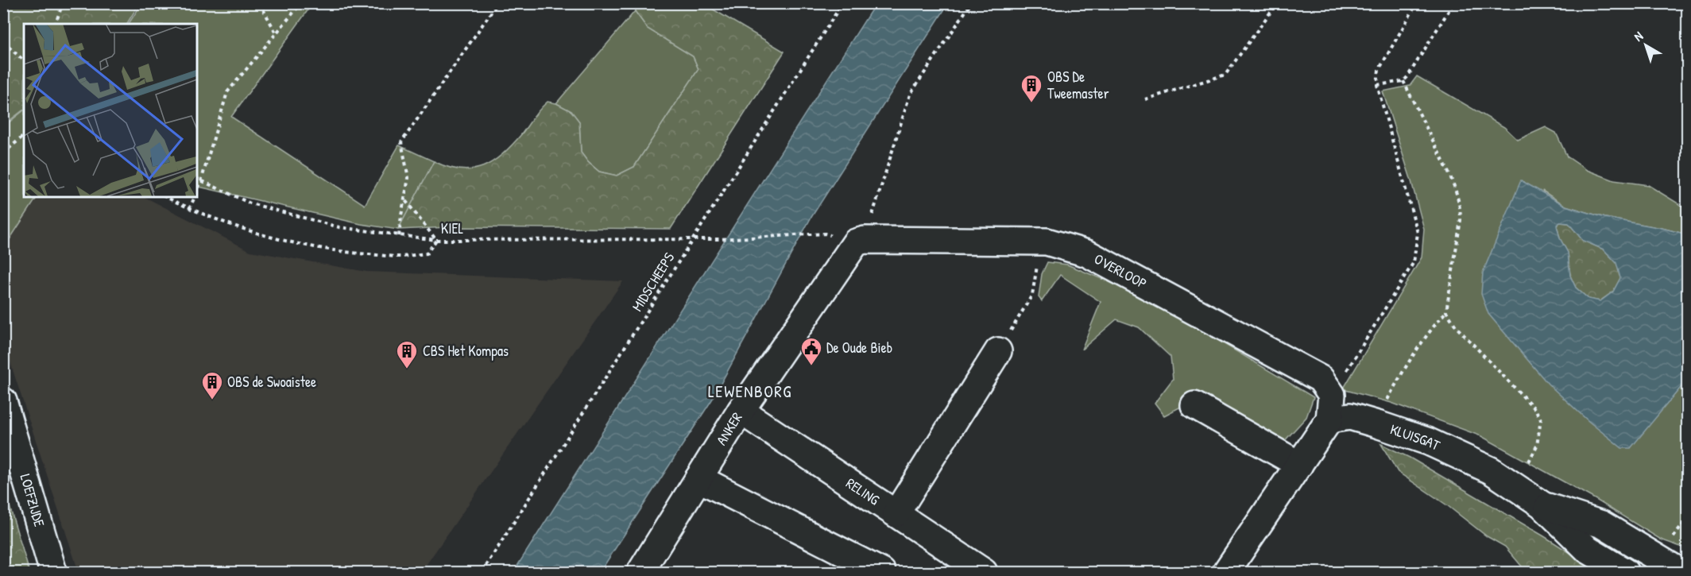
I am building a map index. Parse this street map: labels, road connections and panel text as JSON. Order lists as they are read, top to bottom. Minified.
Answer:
{"streets":{"street":["OVERLOOP","ANKER","KLUISGAT","RELING","LOEFZIJDE"],"path":["KIEL","MIDSCHEEPS"]},"crossings":[["KIEL","MIDSCHEEPS"],["OVERLOOP","ANKER"],["OVERLOOP","KLUISGAT"],["ANKER","RELING"]],"districts":["LEWENBORG"],"places":{"building":["OBS De Tweemaster","CBS Het Kompas","OBS de Swoaistee"],"public building":["De Oude Bieb"]},"north":"top left"}
